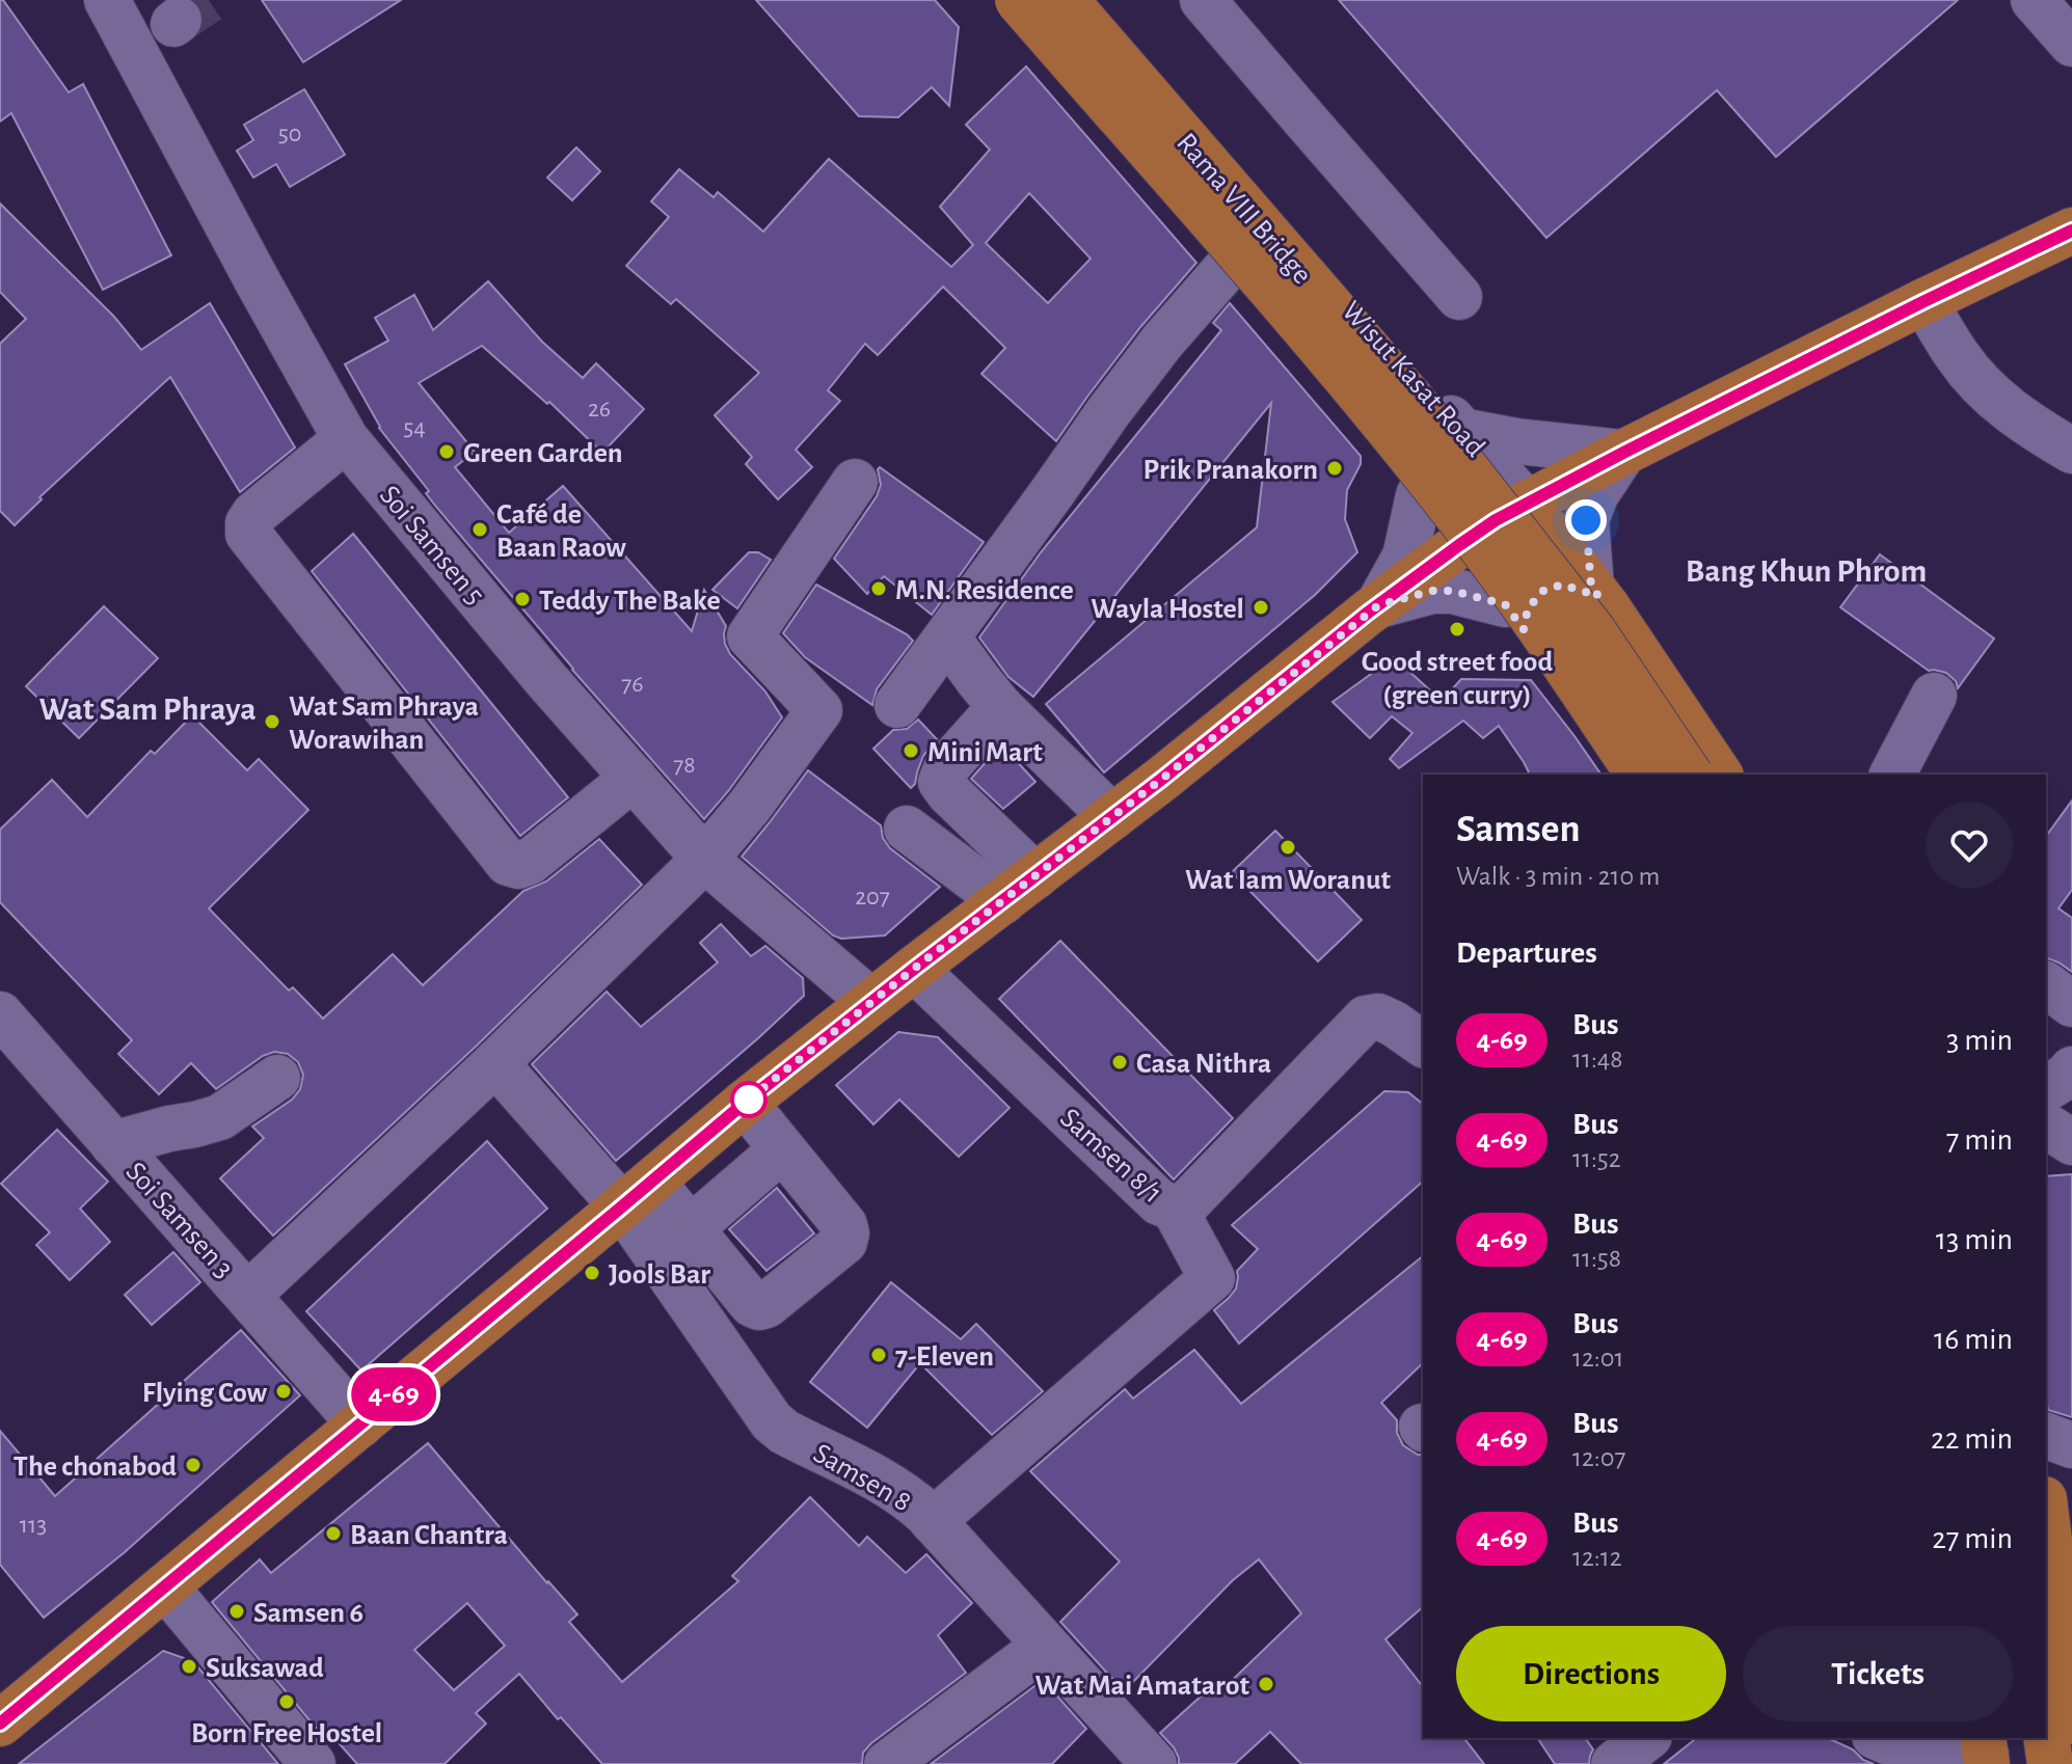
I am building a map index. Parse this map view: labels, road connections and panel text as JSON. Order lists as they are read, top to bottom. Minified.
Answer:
{"streets":{"main road":["Rama VIII Bridge","Wisut Kasat Road"],"street":["Soi Samsen 5","Samsen 8/1","Soi Samsen 3","Samsen 8"]},"districts":["Bang Khun Phrom","Wat Sam Phraya"],"places":["Green Garden","Prik Pranakorn","Café de Baan Raow","M.N. Residence","Teddy The Bake","Wayla Hostel","Good street food (green curry)","Wat Sam Phraya Worawihan","Mini Mart","Wat Iam Woranut","Casa Nithra","Jools Bar","7-Eleven","Flying Cow","The chonabod","Baan Chantra","Samsen 6","Suksawad","Wat Mai Amatarot","Born Free Hostel"],"lines":["bus line 4-69"],"house_numbers":["50","26","54","76","78","207","113"],"page":{"on_map":"4-69","heading":[["Samsen","Walk · 3 min · 210 m"],"Departures"],"list":[{"mark":"4-69","name":"Bus","note":"11:48","value":"3 min"},{"mark":"4-69","name":"Bus","note":"11:52","value":"7 min"},{"mark":"4-69","name":"Bus","note":"11:58","value":"13 min"},{"mark":"4-69","name":"Bus","note":"12:01","value":"16 min"},{"mark":"4-69","name":"Bus","note":"12:07","value":"22 min"},{"mark":"4-69","name":"Bus","note":"12:12","value":"27 min"}],"buttons":["Directions","Tickets"]}}
